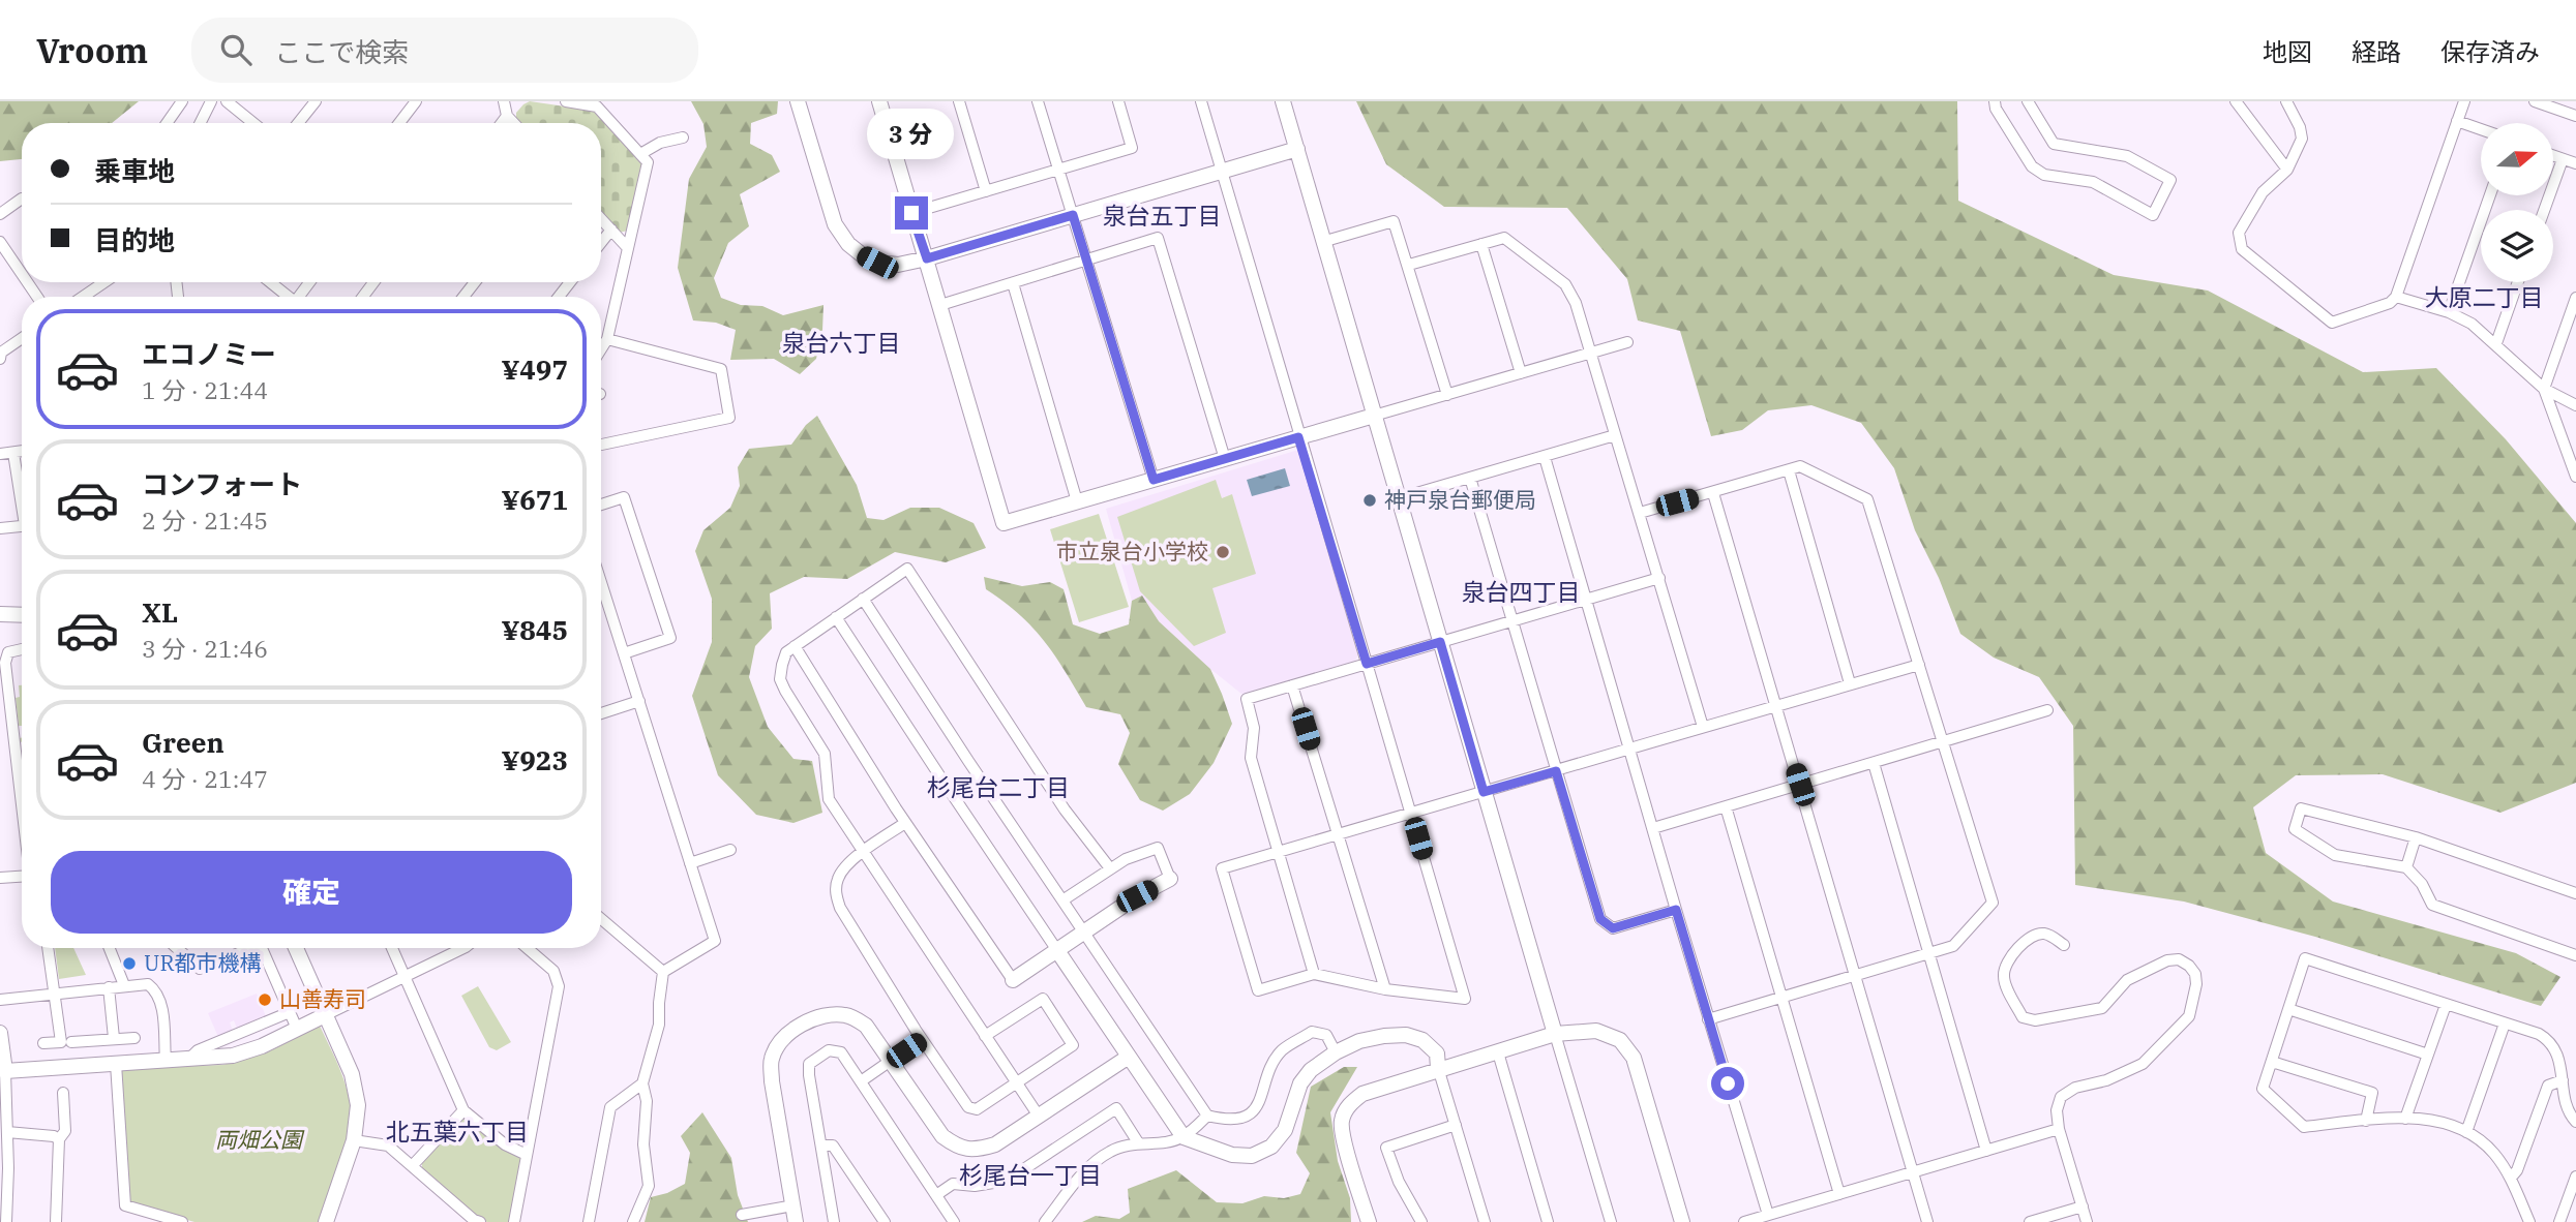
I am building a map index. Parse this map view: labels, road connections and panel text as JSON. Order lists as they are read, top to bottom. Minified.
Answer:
{"districts":["泉台五丁目","大原二丁目","泉台六丁目","泉台四丁目","杉尾台二丁目","北五葉六丁目","杉尾台一丁目"],"parks":["両畑公園"],"places":["神戸泉台郵便局","市立泉台小学校","UR都市機構","山善寿司"],"north":"right","page":{"header":"Vroom","search":"ここで検索","nav":["地図","経路","保存済み"],"bubble":"3 分","banner":["乗車地","目的地"],"list":[{"name":"エコノミー","note":"1 分 · 21:44","value":"¥497"},{"name":"コンフォート","note":"2 分 · 21:45","value":"¥671"},{"name":"XL","note":"3 分 · 21:46","value":"¥845"},{"name":"Green","note":"4 分 · 21:47","value":"¥923"}],"buttons":"確定"}}
